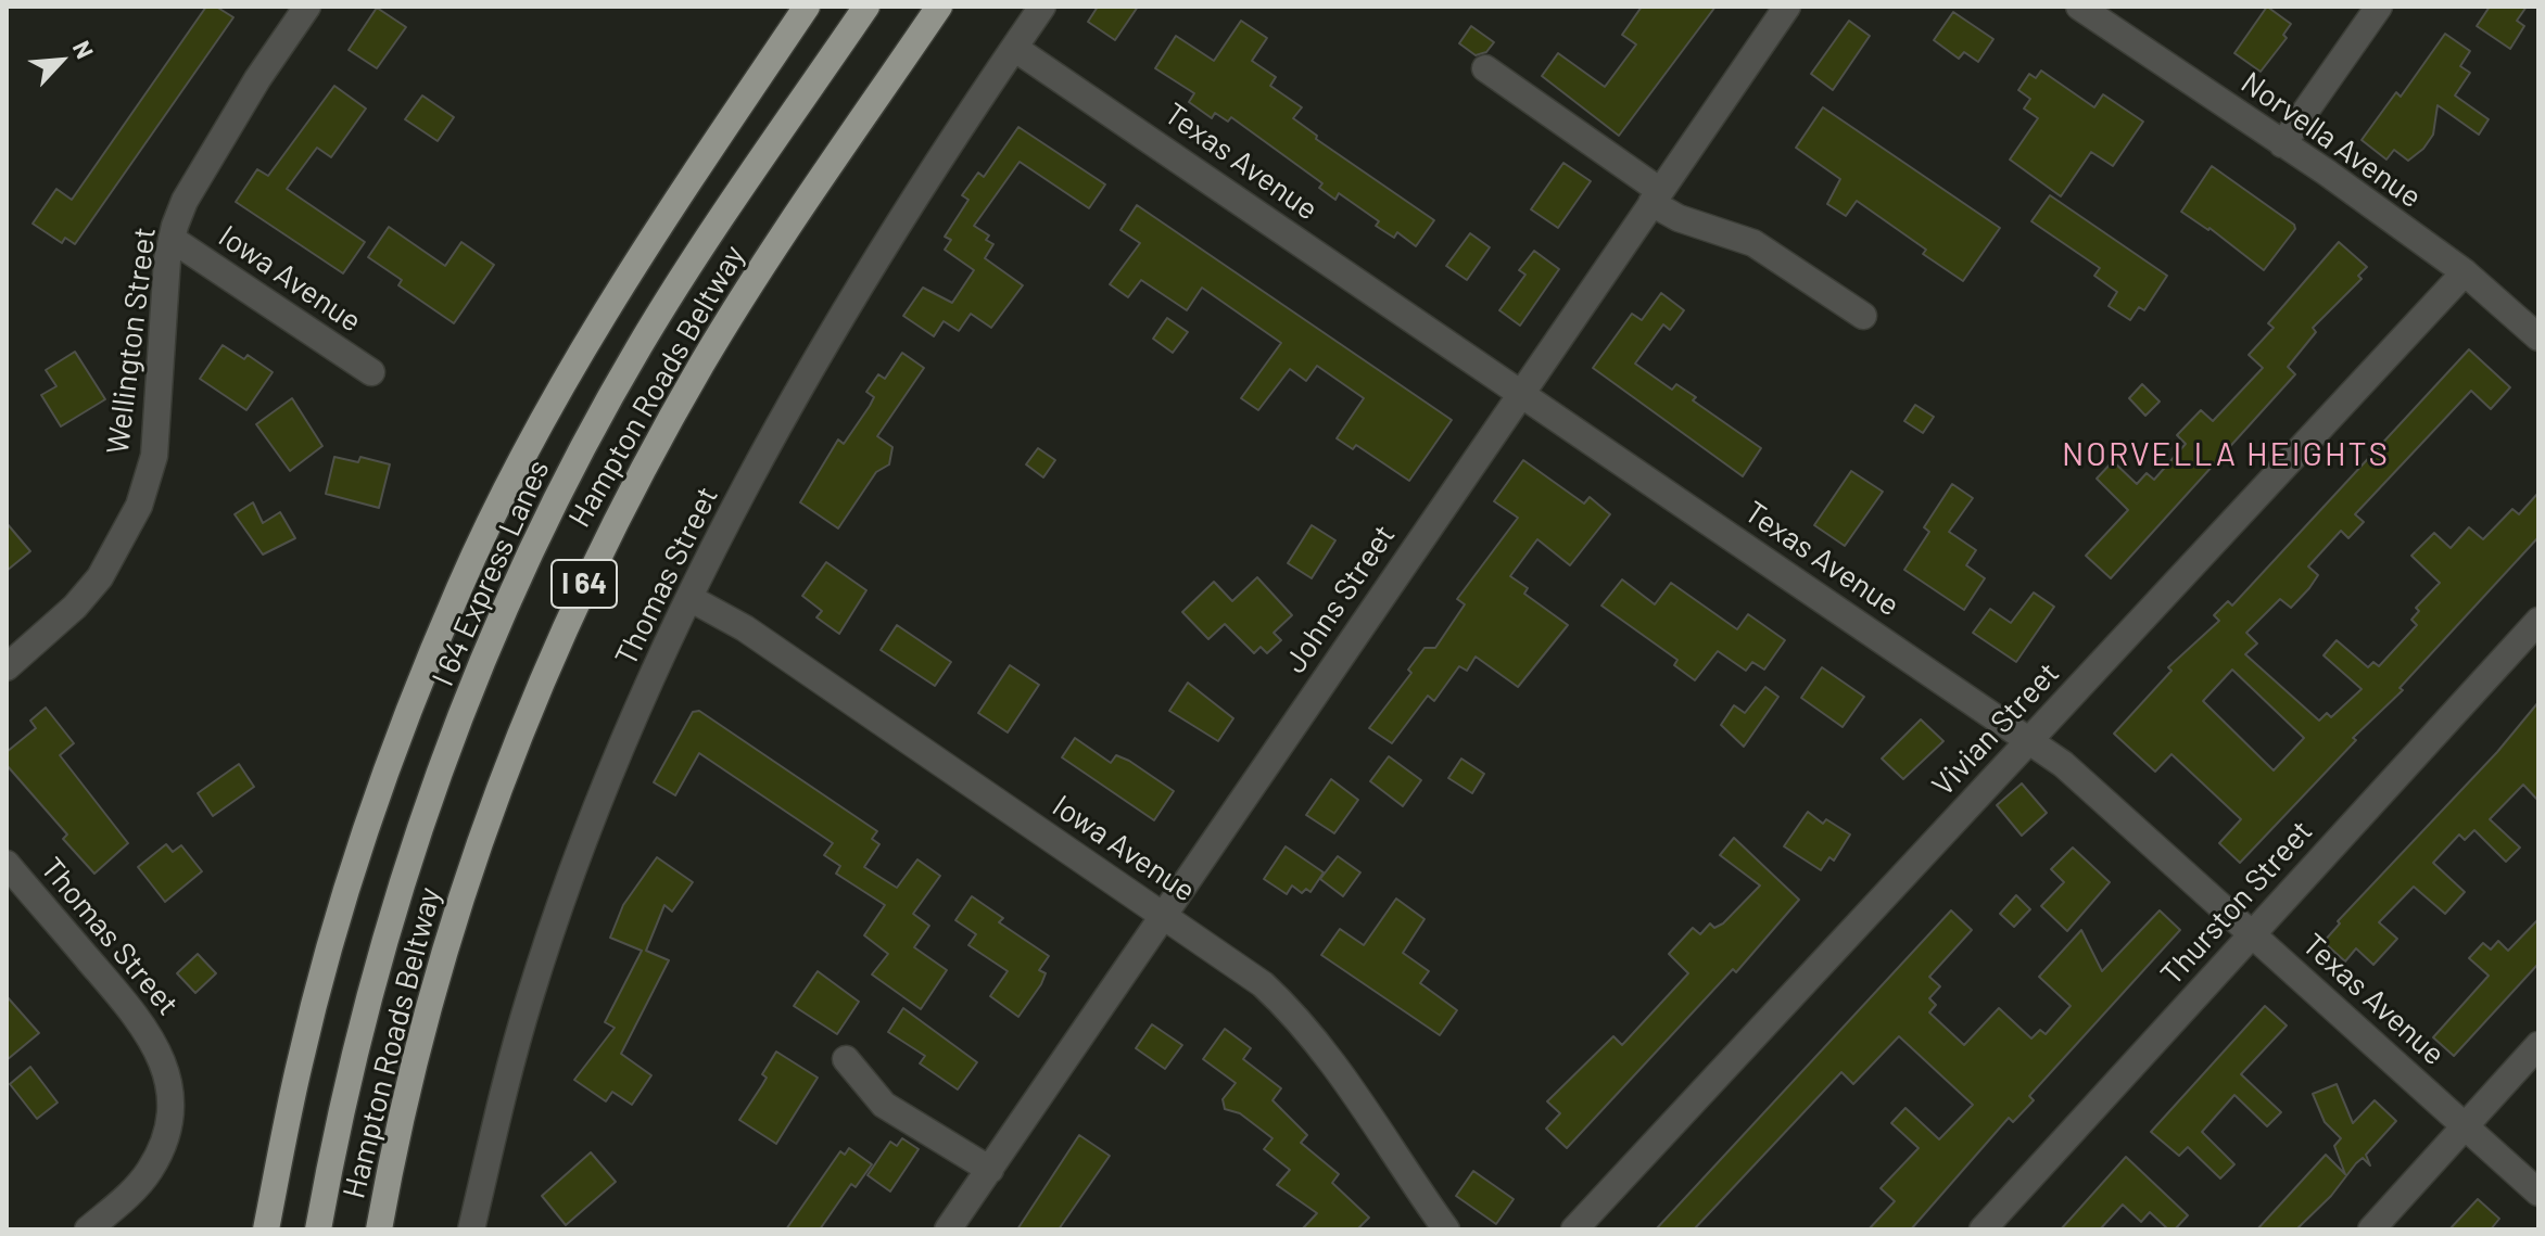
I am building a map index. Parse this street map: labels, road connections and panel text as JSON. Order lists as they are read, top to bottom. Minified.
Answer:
{"streets":{"highway":["Hampton Roads Beltway","I 64 Express Lanes","I 64"],"street":["Norvella Avenue","Texas Avenue","Iowa Avenue","Wellington Street","Thomas Street","Johns Street","Vivian Street","Thurston Street"]},"crossings":[["Norvella Avenue","Vivian Street"],["Texas Avenue","Thomas Street"],["Texas Avenue","Johns Street"],["Texas Avenue","Vivian Street"],["Texas Avenue","Thurston Street"],["Iowa Avenue","Wellington Street"],["Iowa Avenue","Thomas Street"],["Iowa Avenue","Johns Street"]],"districts":["NORVELLA HEIGHTS"],"north":"top right"}
